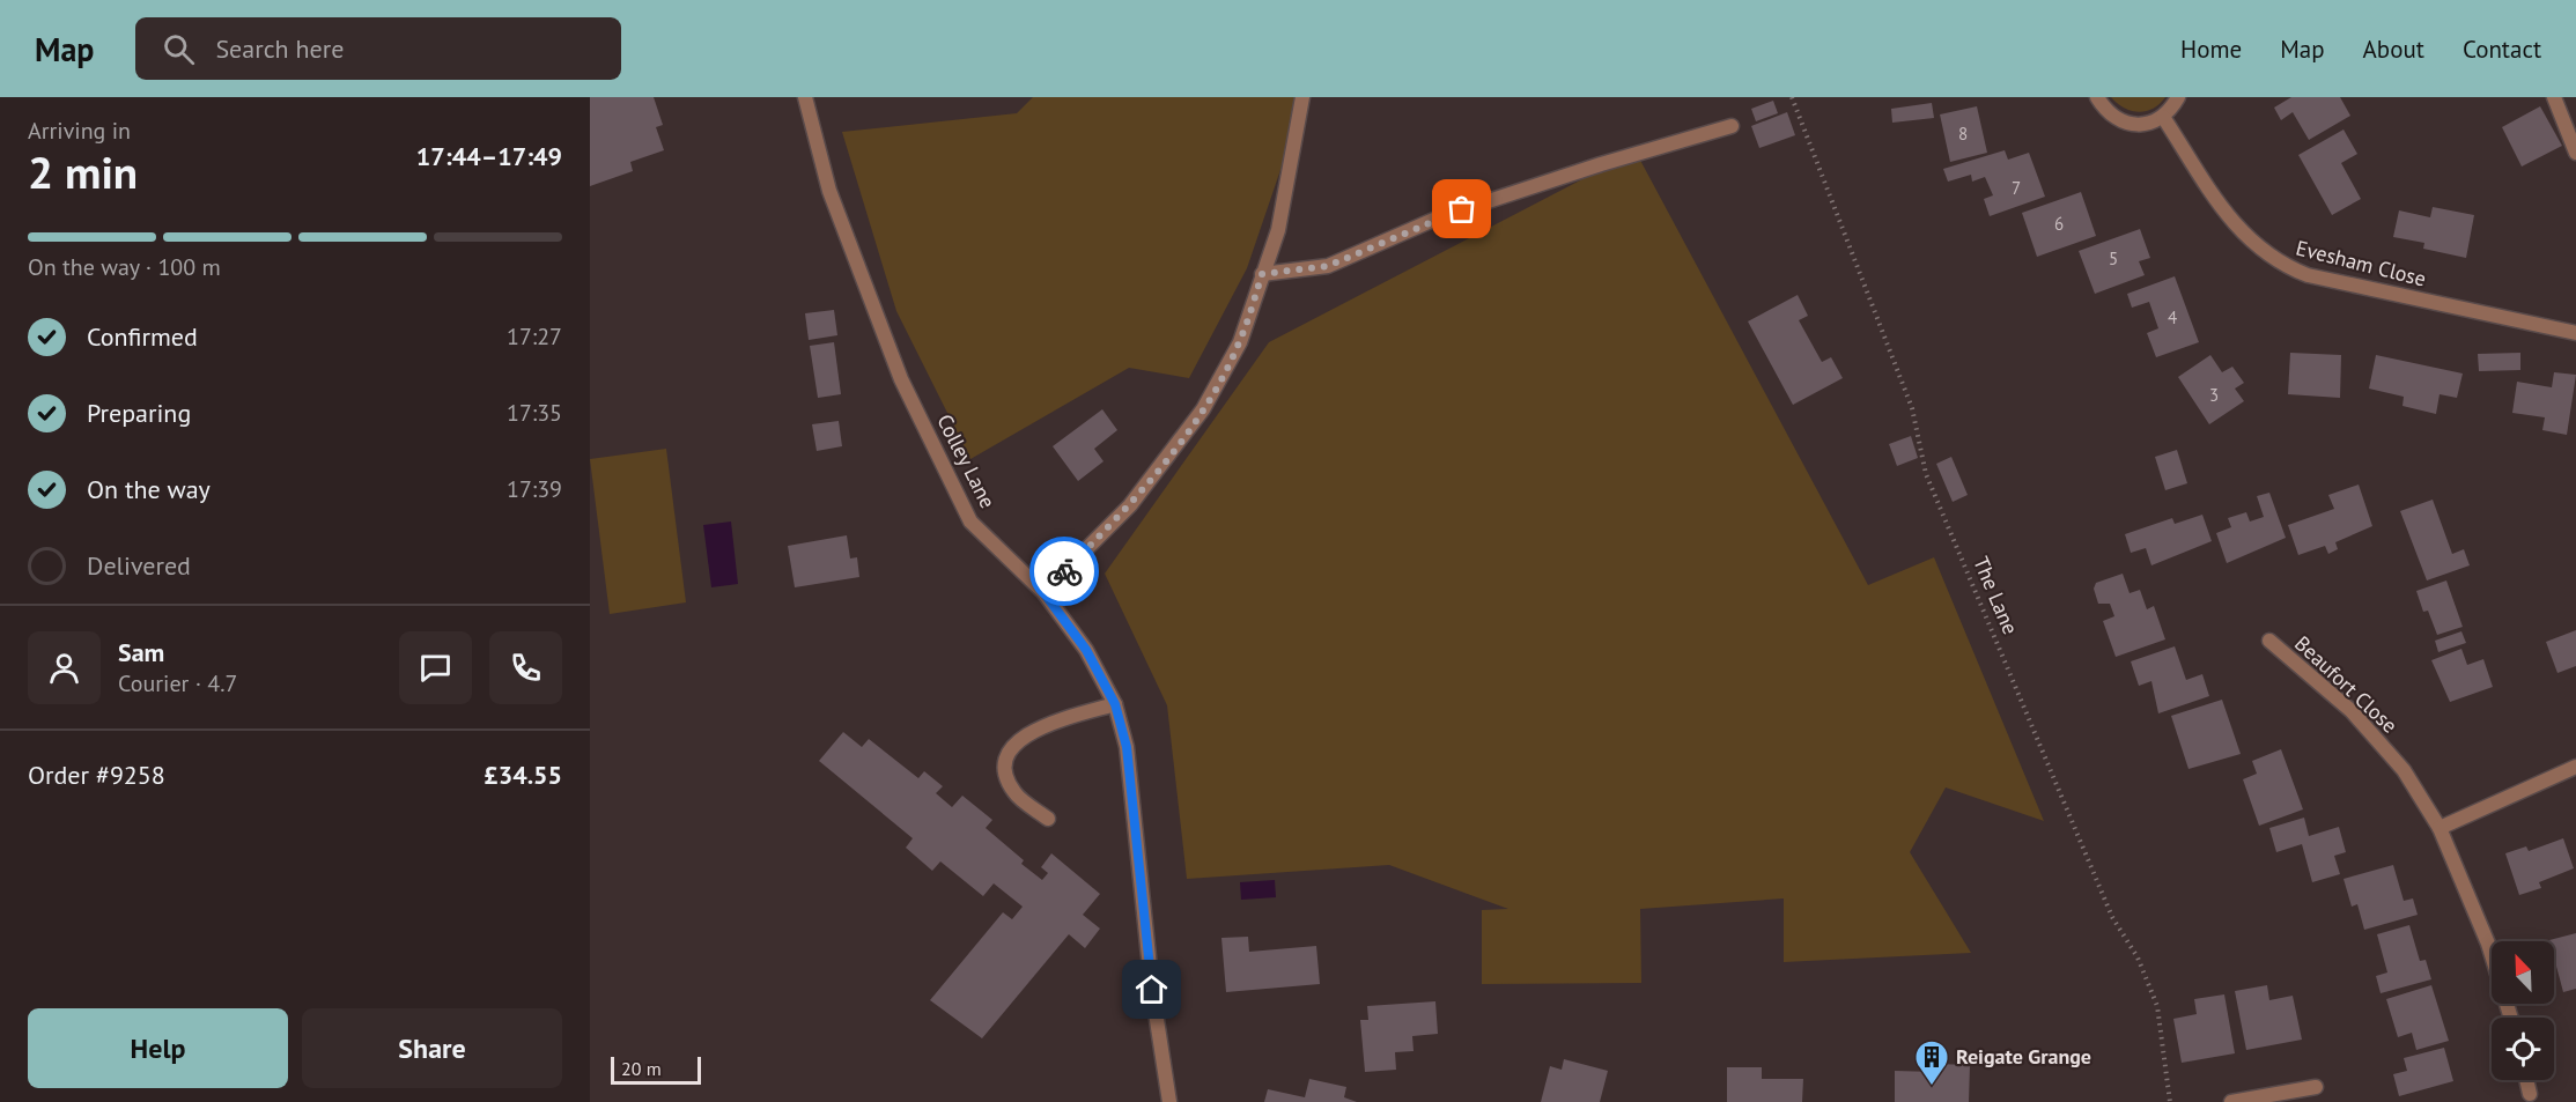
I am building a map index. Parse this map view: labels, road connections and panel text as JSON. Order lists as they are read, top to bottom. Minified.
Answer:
{"streets":{"street":["Evesham Close","Colley Lane","Beaufort Close"],"path":["The Lane"]},"places":{"building":["Reigate Grange"]},"house_numbers":["8","7","6","5","4","3"],"scale_bar":"20 m","north":"top left","page":{"header":"Map","search":"Search here","nav":["Home","Map","About","Contact"],"heading":["2 min","Arriving in","17:44–17:49"],"panel":["Sam","Courier · 4.7","Order #9258","£34.55"],"bar":"On the way · 100 m","list":[["Confirmed","17:27"],["Preparing","17:35"],["On the way","17:39"],"Delivered"],"buttons":["Help","Share"],"scale":"20 m"}}
